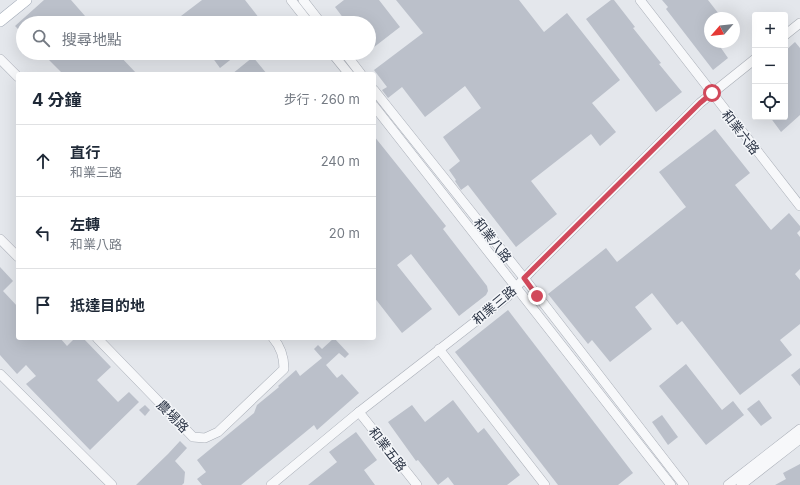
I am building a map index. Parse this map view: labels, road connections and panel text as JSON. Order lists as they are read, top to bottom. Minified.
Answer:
{"streets":{"street":["和業六路","和業八路","和業三路","農場路","和業五路"]},"crossings":[["和業六路","和業三路"],["和業八路","和業三路"],["和業三路","和業五路"]],"north":"bottom left","page":{"map_buttons":["+","−"],"search":"搜尋地點","heading":["4 分鐘","步行 · 260 m"],"list":[["直行","和業三路","240 m"],["左轉","和業八路","20 m"],"抵達目的地"]}}
